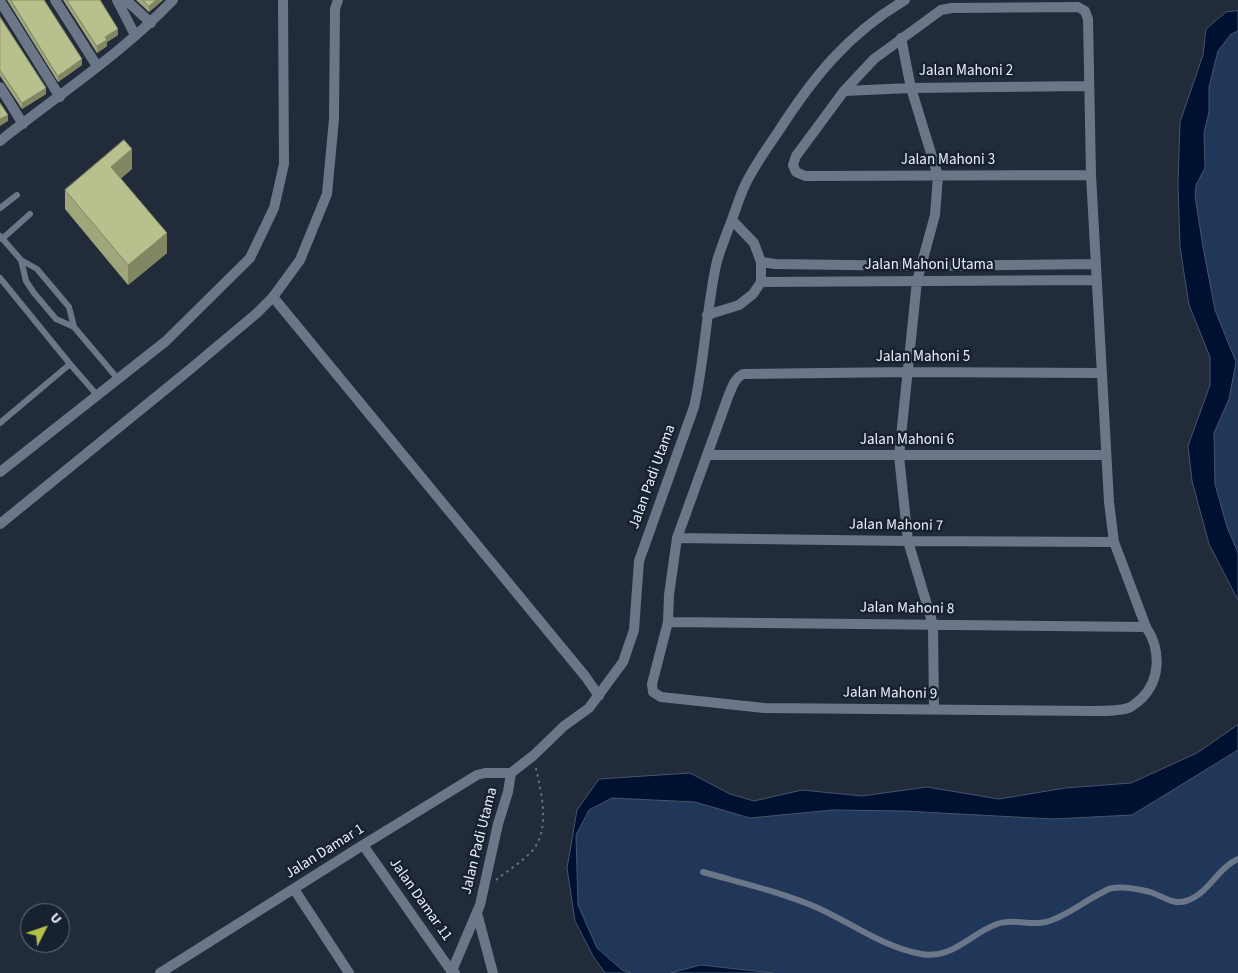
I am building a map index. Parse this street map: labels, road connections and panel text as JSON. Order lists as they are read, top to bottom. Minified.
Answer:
{"streets":{"street":["Jalan Mahoni 2","Jalan Mahoni 3","Jalan Mahoni Utama","Jalan Mahoni 5","Jalan Mahoni 6","Jalan Padi Utama","Jalan Mahoni 7","Jalan Mahoni 8","Jalan Mahoni 9","Jalan Damar 1","Jalan Damar 11"]},"crossings":[["Jalan Mahoni 2","Jalan Mahoni 3"],["Jalan Mahoni 5","Jalan Mahoni 6"],["Jalan Padi Utama","Jalan Damar 1"],["Jalan Padi Utama","Jalan Damar 11"],["Jalan Mahoni 8","Jalan Mahoni 9"],["Jalan Damar 1","Jalan Damar 11"]],"north":"top right"}
